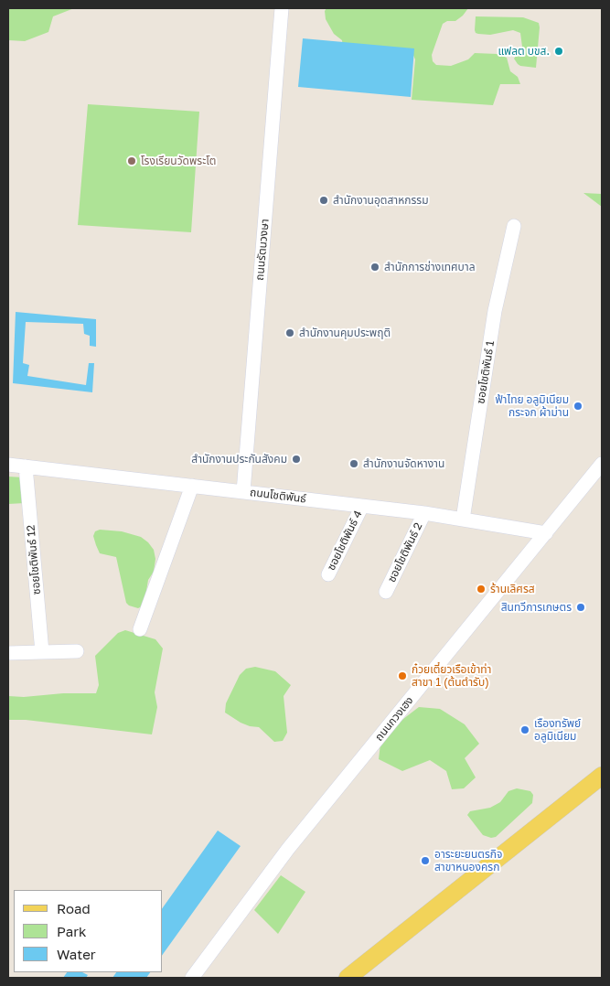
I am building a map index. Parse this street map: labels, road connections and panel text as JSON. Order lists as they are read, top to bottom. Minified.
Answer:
{"streets":{"street":["ถนนรัตนวงษา","ซอยโชติพันธ์ 1","ถนนโชติพันธ์","ซอยโชติพันธ์ 4","ซอยโชติพันธ์ 2","ซอยโชติพันธ์ 12","ถนนกวงเฮง"]},"crossings":[["ถนนรัตนวงษา","ถนนโชติพันธ์"],["ซอยโชติพันธ์ 1","ถนนโชติพันธ์"],["ถนนโชติพันธ์","ซอยโชติพันธ์ 4"],["ถนนโชติพันธ์","ซอยโชติพันธ์ 2"],["ถนนโชติพันธ์","ซอยโชติพันธ์ 12"],["ถนนโชติพันธ์","ถนนกวงเฮง"]],"places":["แฟลต บขส.","โรงเรียนวัดพระโต","สำนักงานอุตสาหกรรม","สำนักการช่างเทศบาล","สำนักงานคุมประพฤติ","ฟ้าไทย อลูมิเนียม กระจก ผ้าม่าน","สำนักงานประกันสังคม","สำนักงานจัดหางาน","ร้านเลิศรส","สินทวีการเกษตร","ก๋วยเตี๋ยวเรือเข้าท่า สาขา 1 (ต้นตำรับ)","เรืองทรัพย์ อลูมิเนียม","อาระยะยนตรกิจ สาขาหนองครก"],"legend":["Road","Park","Water"]}
